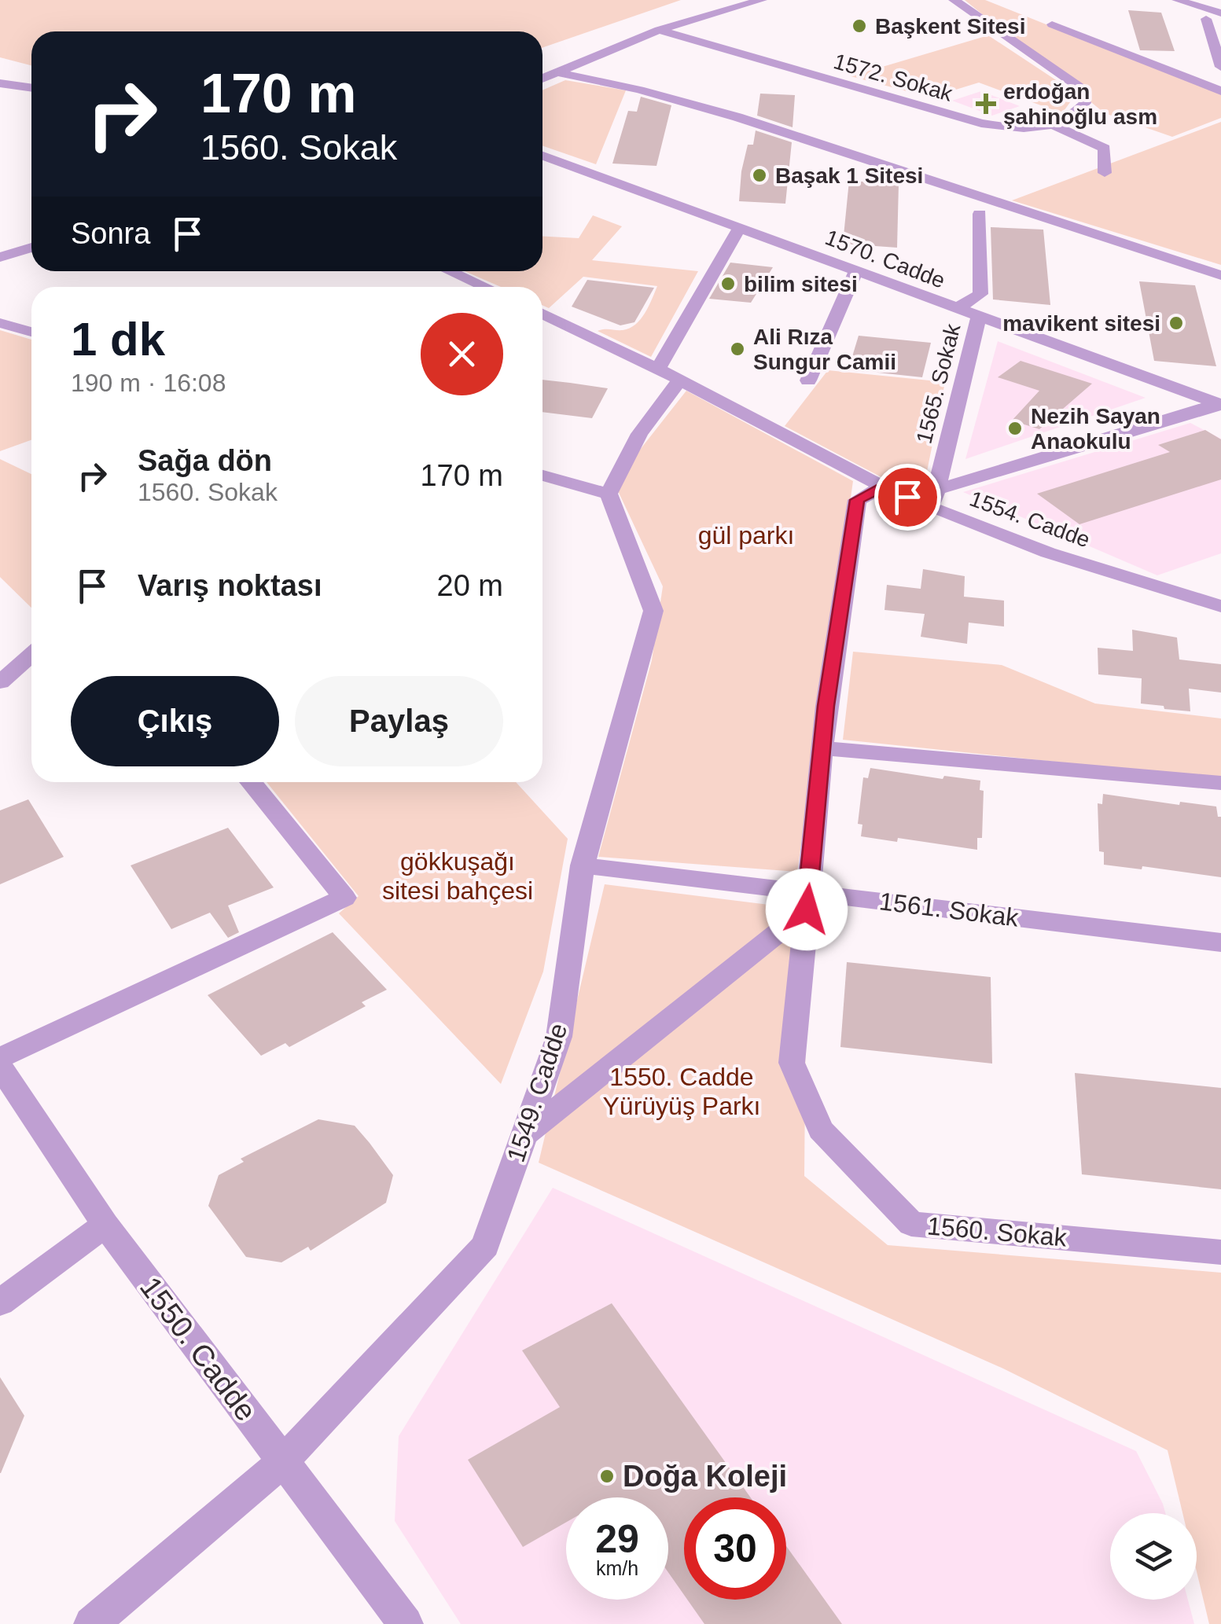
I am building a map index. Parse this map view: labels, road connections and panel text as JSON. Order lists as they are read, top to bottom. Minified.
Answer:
{"streets":{"street":["1572. Sokak","1570. Cadde","1565. Sokak","1554. Cadde","1561. Sokak","1549. Cadde","1560. Sokak","1550. Cadde"]},"crossings":[["1570. Cadde","1565. Sokak"],["1565. Sokak","1554. Cadde"],["1554. Cadde","1560. Sokak"],["1561. Sokak","1549. Cadde"],["1561. Sokak","1560. Sokak"],["1549. Cadde","1550. Cadde"]],"parks":["gül parkı","gökkuşağı sitesi bahçesi","1550. Cadde Yürüyüş Parkı"],"places":{"other":["Başkent Sitesi","Başak 1 Sitesi","bilim sitesi","mavikent sitesi","Ali Rıza Sungur Camii","Nezih Sayan Anaokulu","Doğa Koleji"],"health":["erdoğan şahinoğlu asm"]},"page":{"turn":["170 m","1560. Sokak"],"then":"Sonra","heading":["1 dk","190 m · 16:08"],"list":[{"name":"Sağa dön","note":"1560. Sokak","value":"170 m"},{"name":"Varış noktası","value":"20 m"}],"buttons":["Çıkış","Paylaş"],"speed":"29 km/h","limit":"30"}}
